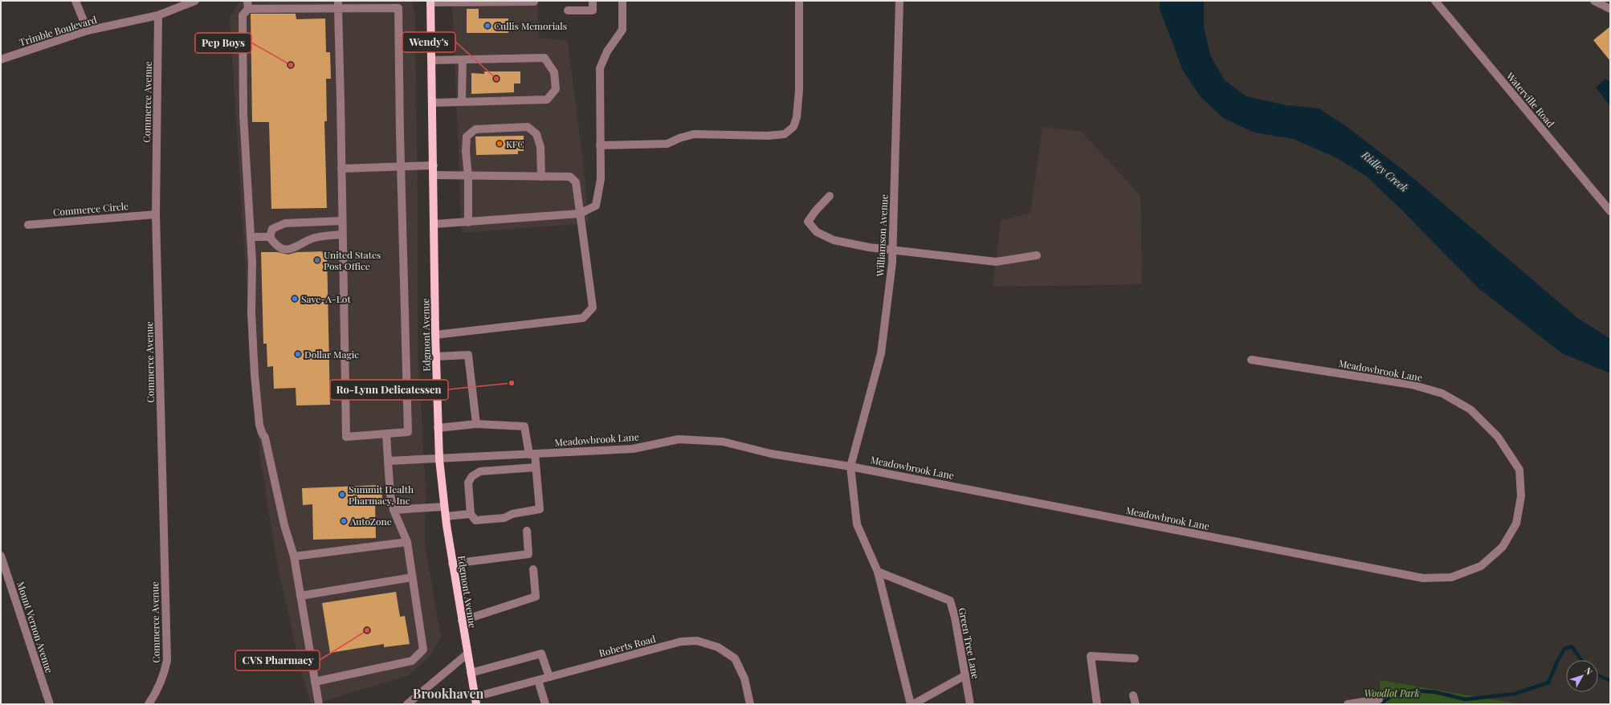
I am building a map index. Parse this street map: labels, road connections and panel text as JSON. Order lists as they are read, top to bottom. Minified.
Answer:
{"streets":{"main road":["Edgmont Avenue"],"street":["Trimble Boulevard","Waterville Road","Commerce Avenue","Commerce Circle","Williamson Avenue","Meadowbrook Lane","Mount Vernon Avenue","Green Tree Lane","Roberts Road"]},"crossings":[["Trimble Boulevard","Commerce Avenue"],["Commerce Avenue","Commerce Circle"],["Williamson Avenue","Meadowbrook Lane"],["Edgmont Avenue","Meadowbrook Lane"],["Edgmont Avenue","Roberts Road"]],"districts":["Brookhaven"],"water":["Ridley Creek"],"parks":["Woodlot Park"],"places":["Cullis Memorials","Pep Boys","Wendy's","KFC","United States Post Office","Save-A-Lot","Dollar Magic","Ro-Lynn Delicatessen","Summit Health Pharmacy, Inc","AutoZone","CVS Pharmacy"],"north":"top right"}
